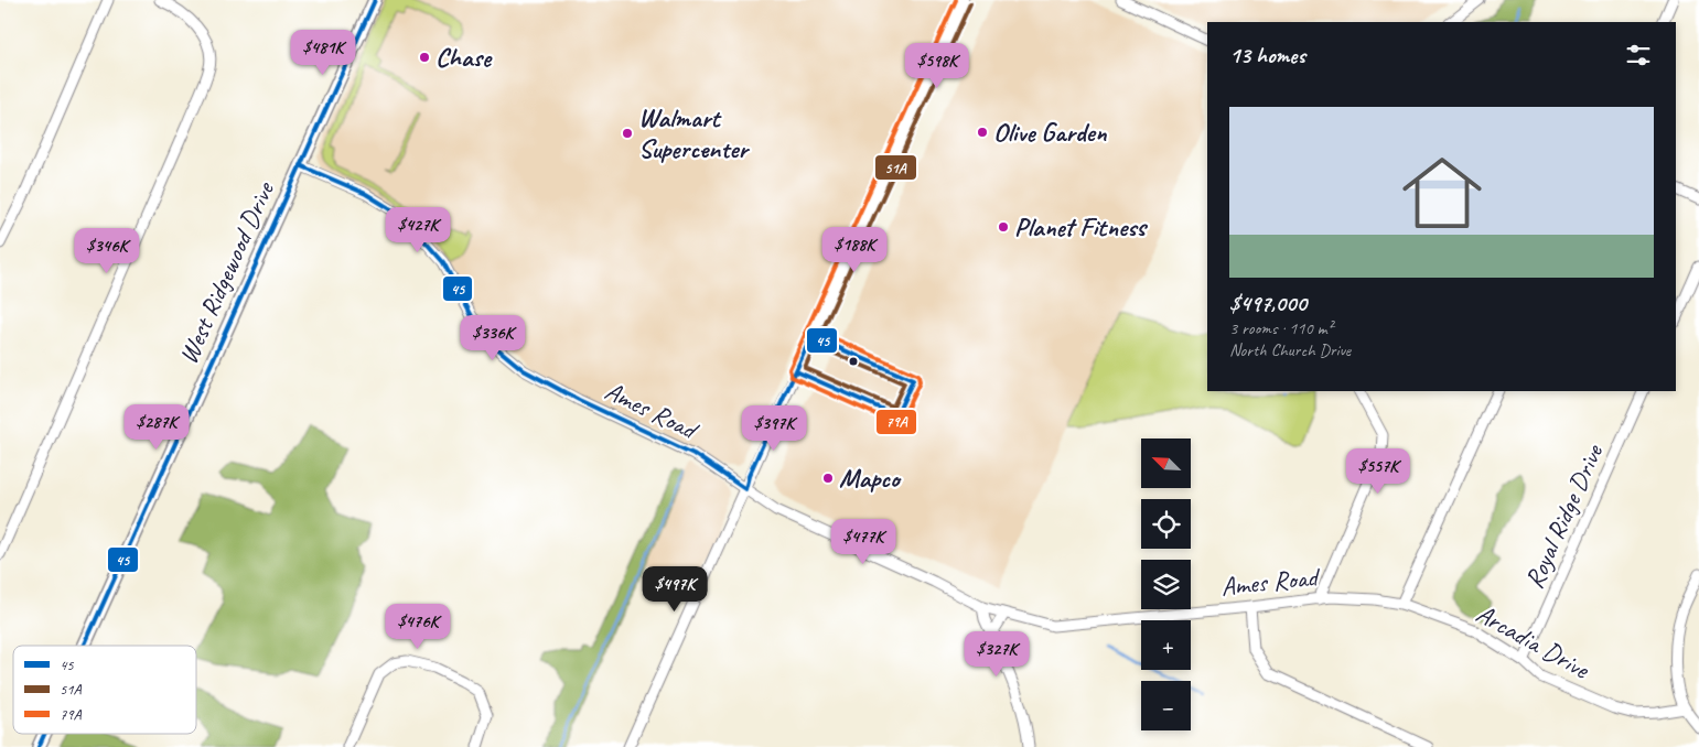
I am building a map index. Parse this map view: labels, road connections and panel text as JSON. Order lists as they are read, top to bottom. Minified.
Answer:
{"streets":{"main road":["West Ridgewood Drive"],"street":["Ames Road","Royal Ridge Drive","Arcadia Drive"]},"crossings":[["West Ridgewood Drive","Ames Road"],["Ames Road","Arcadia Drive"],["Royal Ridge Drive","Arcadia Drive"]],"places":["Chase","Olive Garden","Walmart Supercenter","Planet Fitness","Mapco"],"lines":["transit line 45","transit line 79A","transit line 51A"],"legend":["45","51A","79A"],"north":"top left","page":{"heading":"13 homes","price":["$481K","$598K","$427K","$188K","$346K","$336K","$287K","$397K","$557K","$477K","$497K","$476K","$327K"],"list":[{"name":"$497,000","note":"3 rooms · 110 m² · North Church Drive"}],"map_buttons":["+","−"]}}
